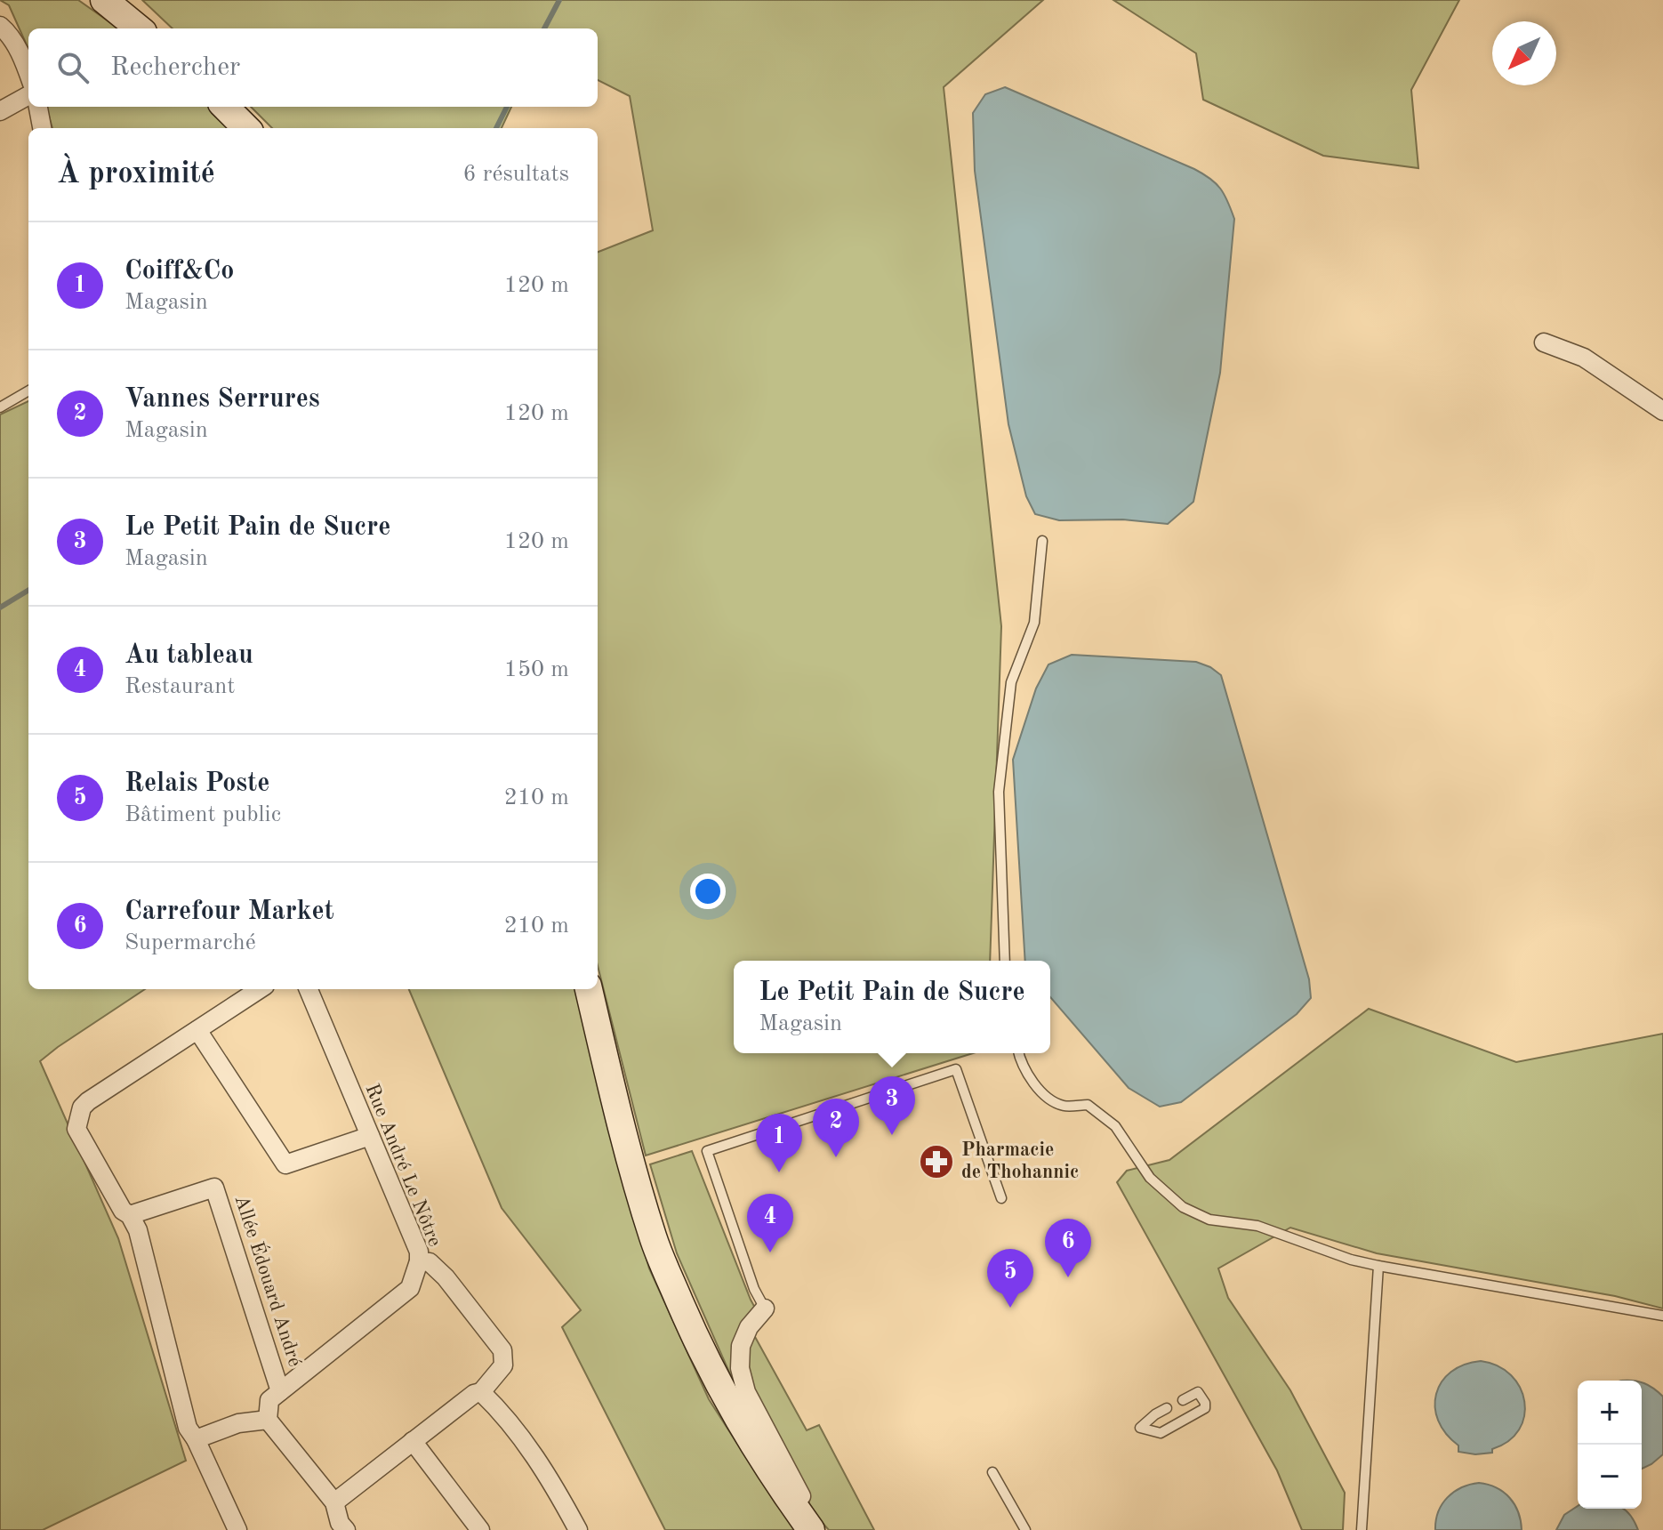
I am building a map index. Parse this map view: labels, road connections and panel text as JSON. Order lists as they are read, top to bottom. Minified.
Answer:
{"streets":{"street":["Rue André Le Nôtre","Allée Édouard André"]},"crossings":[["Rue André Le Nôtre","Allée Édouard André"]],"places":{"pharmacy":["Pharmacie de Thohannic"]},"north":"bottom left","page":{"search":"Rechercher","heading":["À proximité","6 résultats"],"list":[{"mark":"1","name":"Coiff&Co","note":"Magasin","value":"120 m"},{"mark":"2","name":"Vannes Serrures","note":"Magasin","value":"120 m"},{"mark":"3","name":"Le Petit Pain de Sucre","note":"Magasin","value":"120 m"},{"mark":"4","name":"Au tableau","note":"Restaurant","value":"150 m"},{"mark":"5","name":"Relais Poste","note":"Bâtiment public","value":"210 m"},{"mark":"6","name":"Carrefour Market","note":"Supermarché","value":"210 m"}],"popup":["Le Petit Pain de Sucre","Magasin"],"pins":["3","2","1","4","6","5"],"map_buttons":["+","−"]}}
